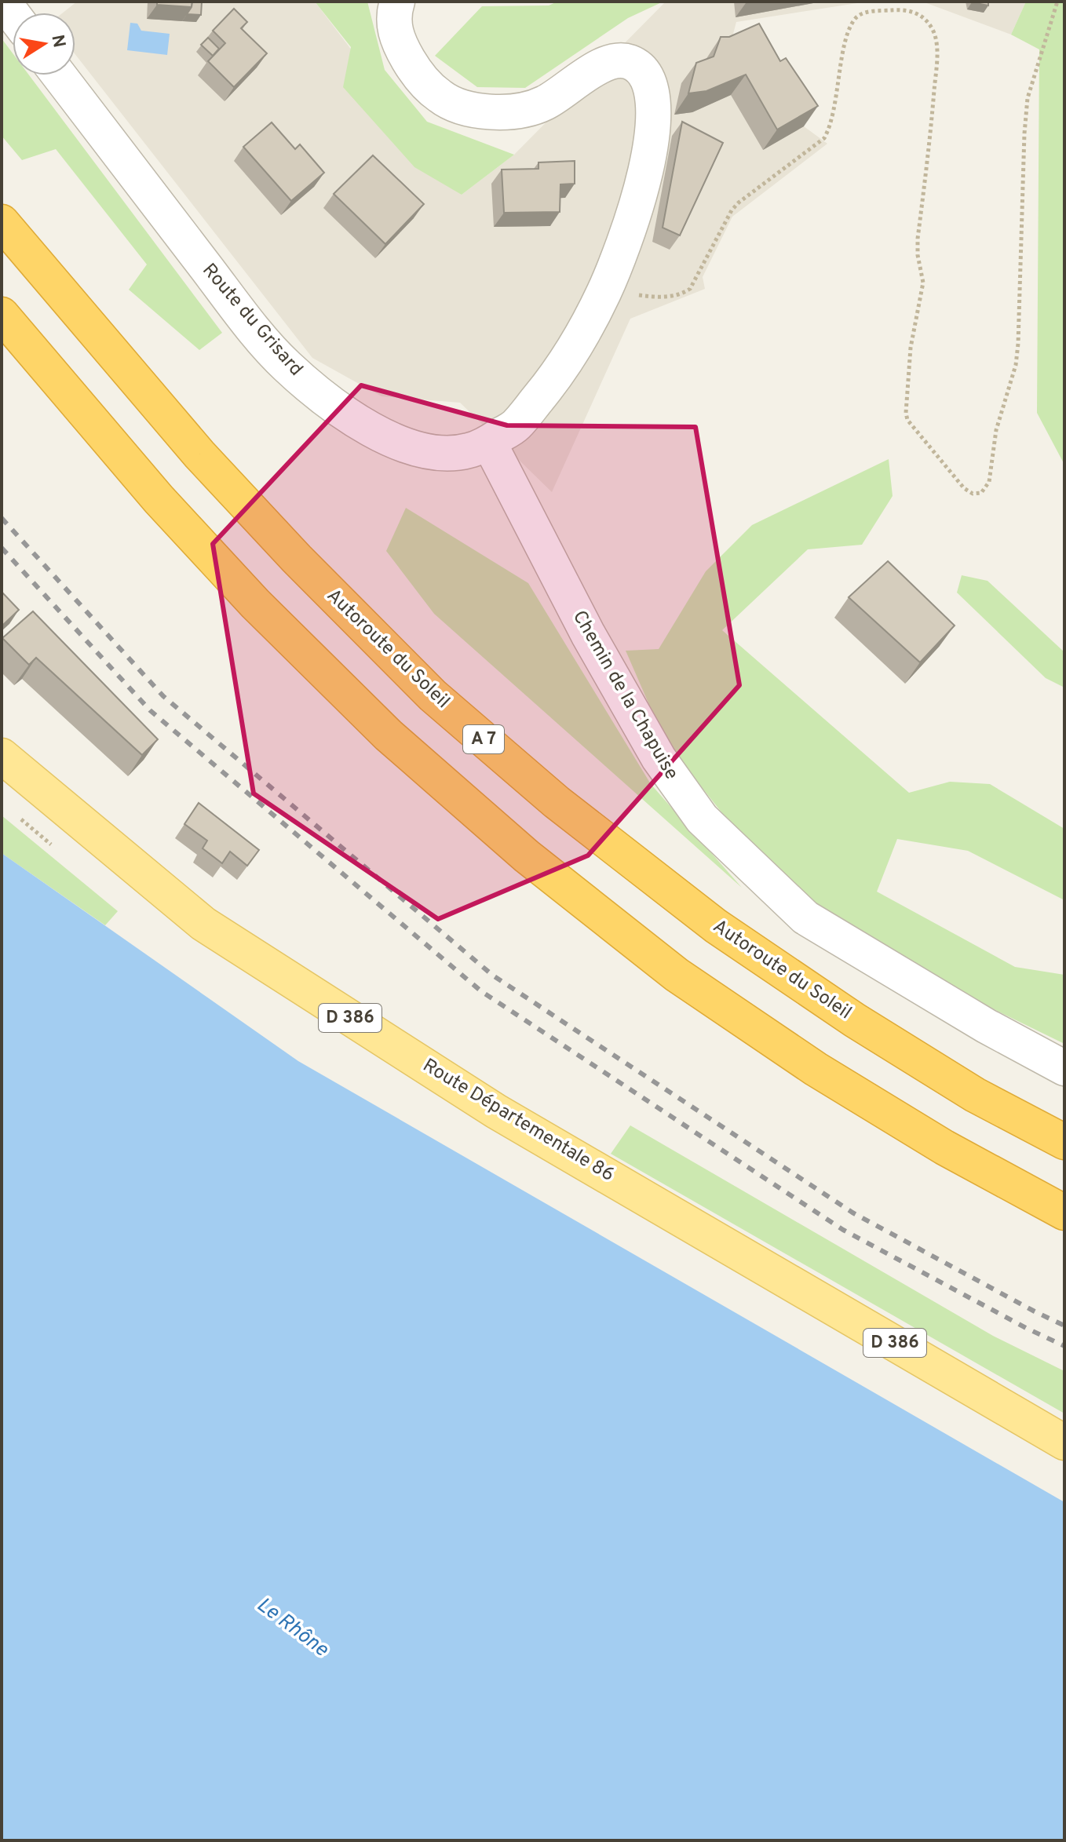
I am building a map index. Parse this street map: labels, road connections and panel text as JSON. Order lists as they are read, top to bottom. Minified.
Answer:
{"streets":{"highway":["Autoroute du Soleil","A 7"],"main road":["D 386","Route Départementale 86"],"street":["Route du Grisard","Chemin de la Chapuise"]},"crossings":[["Route du Grisard","Chemin de la Chapuise"]],"water":["Le Rhône"],"north":"right"}
